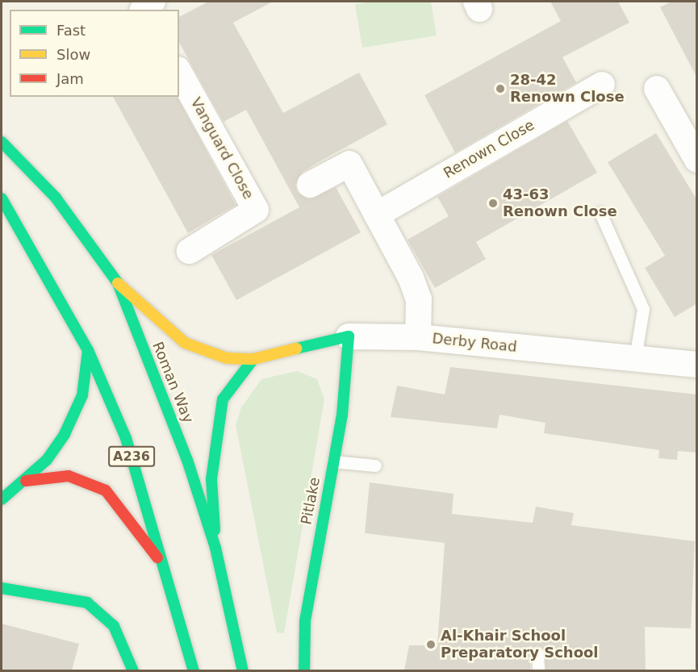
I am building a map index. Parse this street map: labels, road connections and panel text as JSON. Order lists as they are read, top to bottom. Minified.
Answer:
{"streets":{"street":["Vanguard Close","Renown Close","Derby Road","Roman Way","A236","Pitlake"]},"crossings":[["Derby Road","Roman Way"],["Derby Road","Pitlake"]],"places":["28-42 Renown Close","43-63 Renown Close","Al-Khair School Preparatory School"],"legend":["Fast","Slow","Jam"]}
